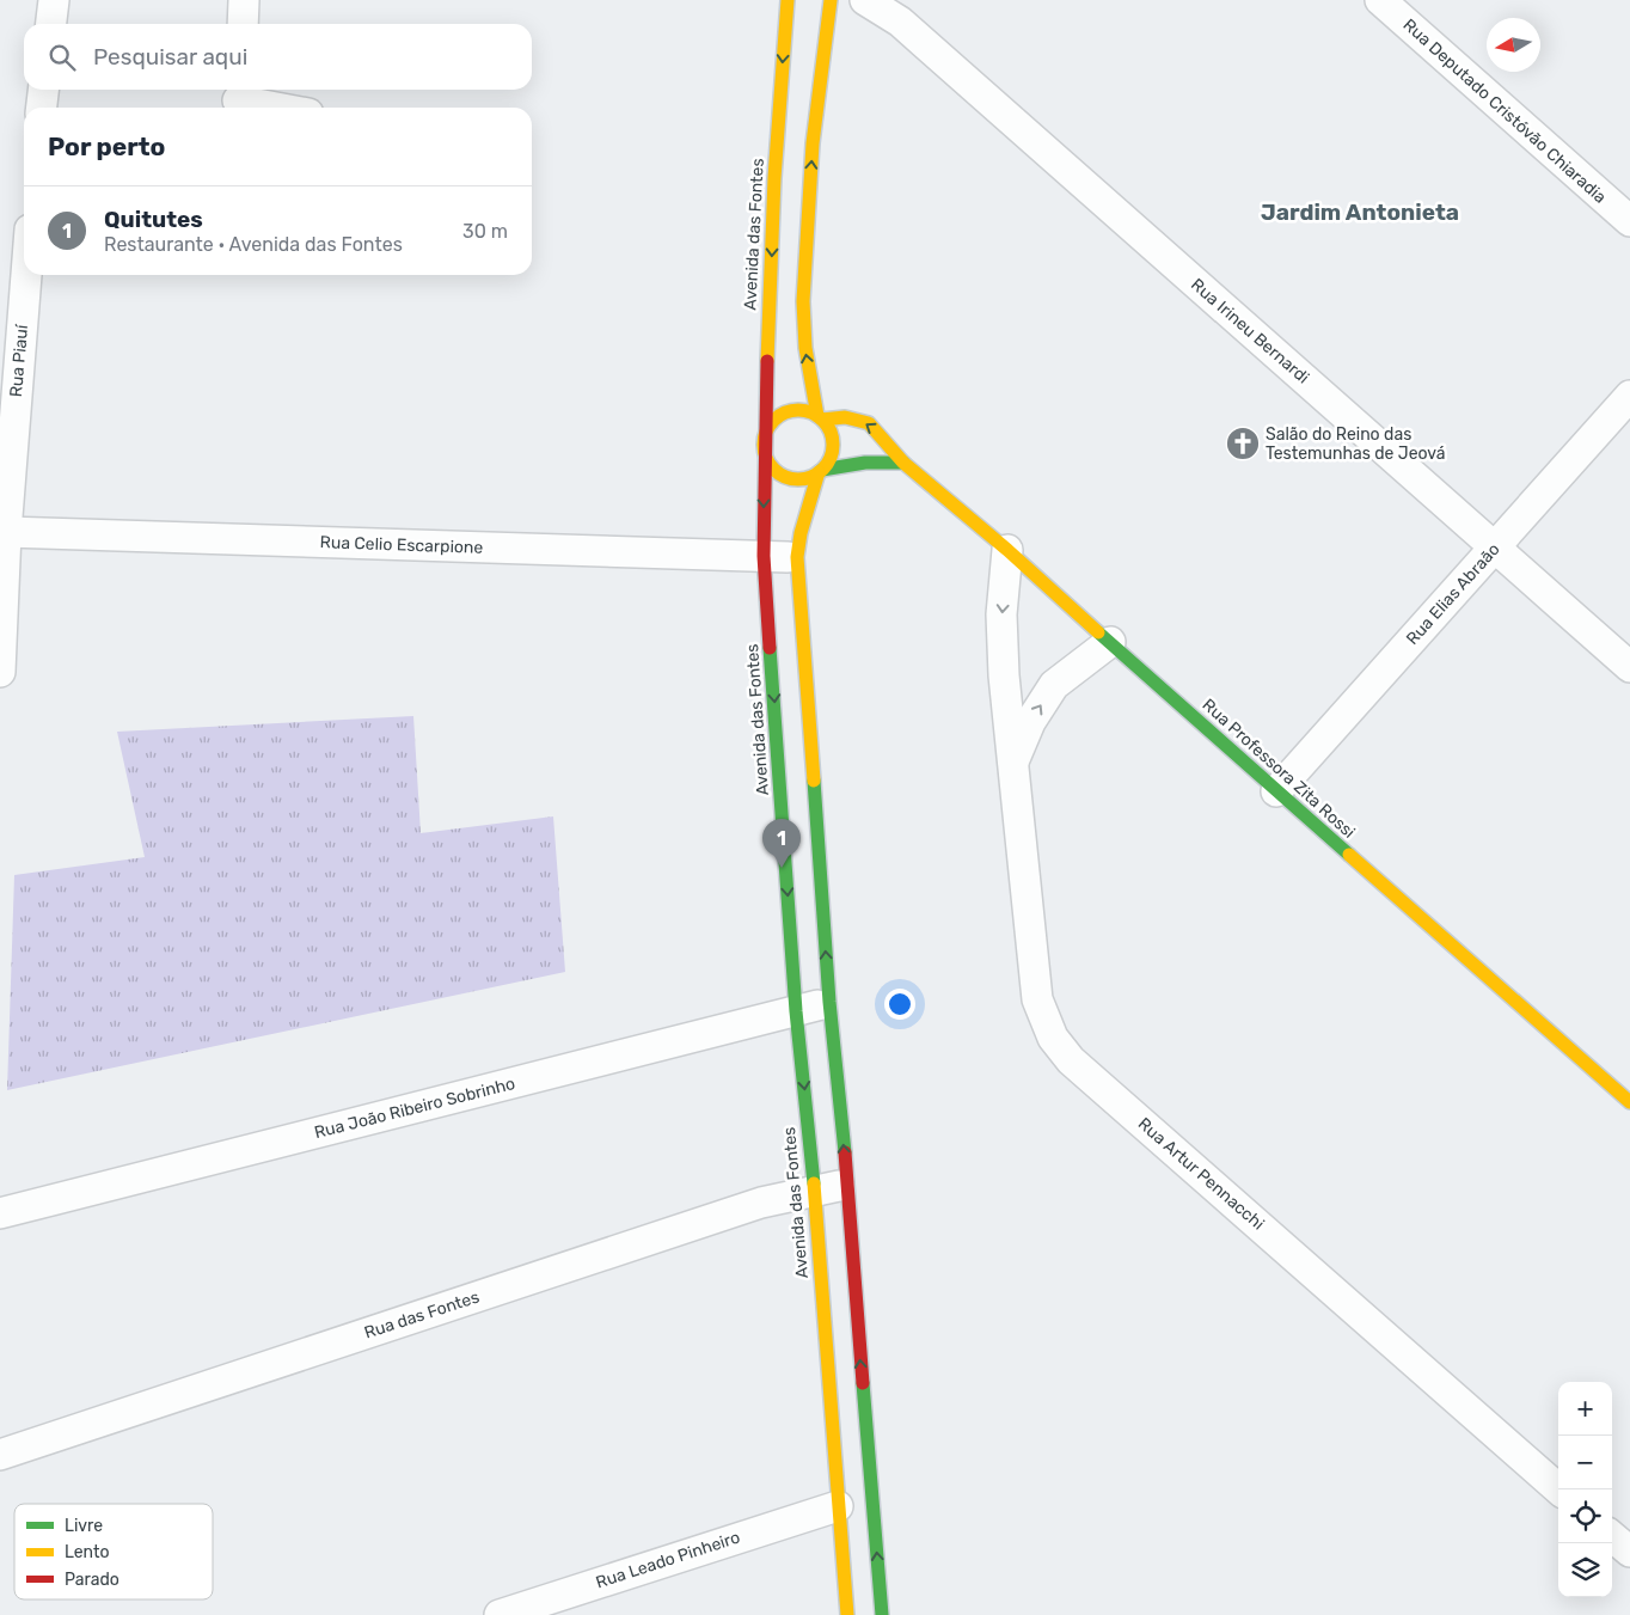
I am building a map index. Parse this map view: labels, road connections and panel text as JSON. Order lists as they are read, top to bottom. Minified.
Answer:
{"streets":{"main road":["Avenida das Fontes","Rua Professora Zita Rossi"],"street":["Rua Deputado Cristóvão Chiaradia","Rua Irineu Bernardi","Rua Piauí","Rua Celio Escarpione","Rua Elias Abraão","Rua João Ribeiro Sobrinho","Rua Artur Pennacchi","Rua das Fontes","Rua Leado Pinheiro"]},"crossings":[["Avenida das Fontes","Rua Celio Escarpione"],["Avenida das Fontes","Rua Professora Zita Rossi"],["Avenida das Fontes","Rua João Ribeiro Sobrinho"],["Avenida das Fontes","Rua das Fontes"],["Avenida das Fontes","Rua Leado Pinheiro"],["Rua Irineu Bernardi","Rua Elias Abraão"],["Rua Piauí","Rua Celio Escarpione"],["Rua Elias Abraão","Rua Professora Zita Rossi"],["Rua Professora Zita Rossi","Rua Artur Pennacchi"]],"districts":["Jardim Antonieta"],"places":{"church":["Salão do Reino das Testemunhas de Jeová"]},"legend":["Livre","Lento","Parado"],"north":"left","page":{"search":"Pesquisar aqui","heading":"Por perto","list":[{"mark":"1","name":"Quitutes","note":"Restaurante · Avenida das Fontes","value":"30 m"}],"pins":"1","map_buttons":["+","−"]}}
